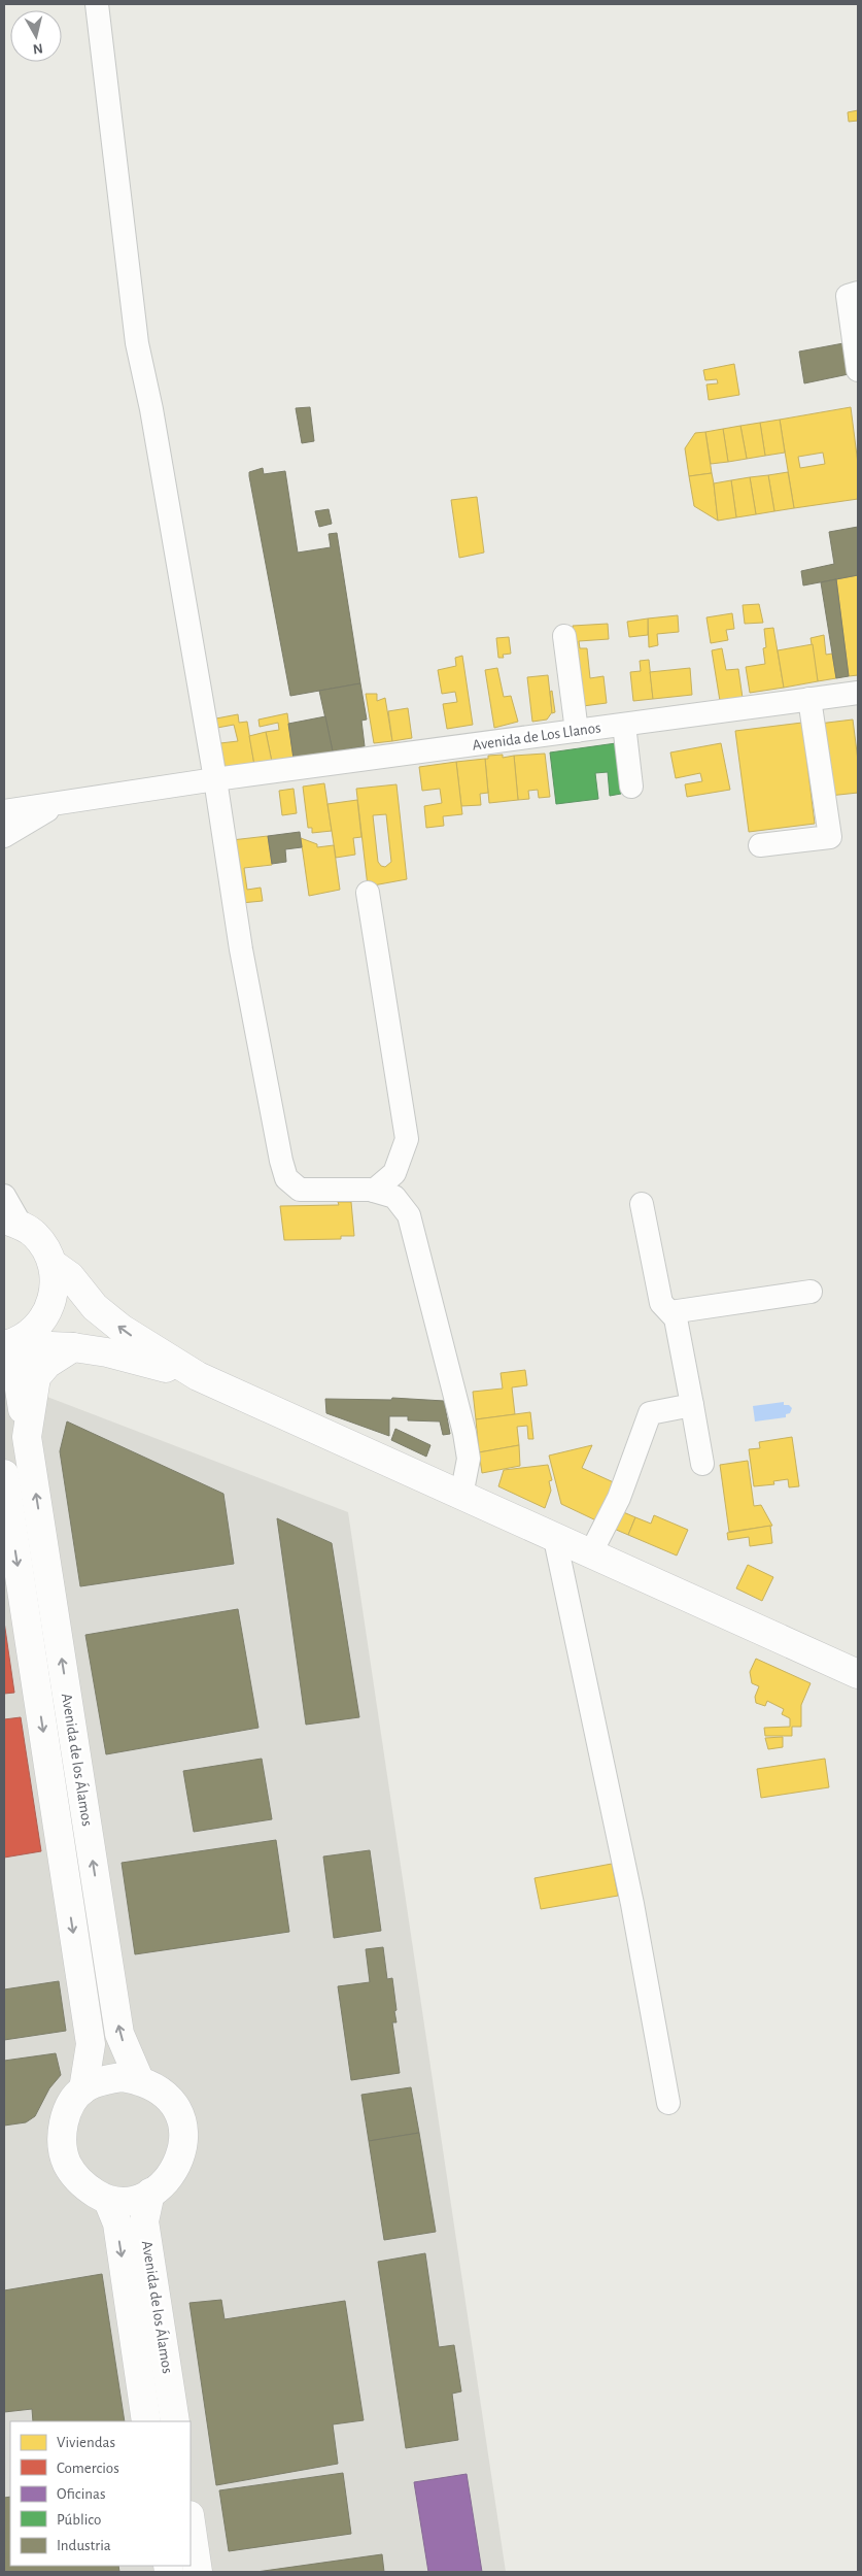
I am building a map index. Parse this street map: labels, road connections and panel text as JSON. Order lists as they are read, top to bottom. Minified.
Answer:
{"streets":{"street":["Avenida de Los Llanos","Avenida de los Álamos"]},"legend":["Viviendas","Comercios","Oficinas","Público","Industria"],"north":"bottom"}
